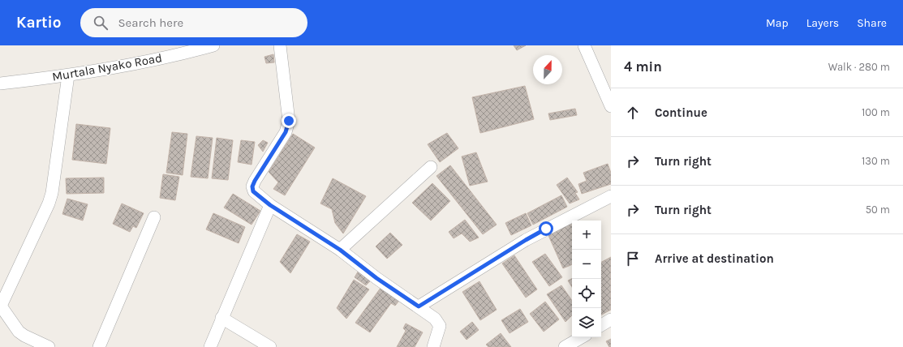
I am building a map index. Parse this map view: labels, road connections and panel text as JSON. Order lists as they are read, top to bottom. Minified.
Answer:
{"streets":{"street":["Murtala Nyako Road"]},"north":"top","page":{"header":"Kartio","search":"Search here","nav":["Map","Layers","Share"],"heading":["4 min","Walk · 280 m"],"list":[["Continue","100 m"],["Turn right","130 m"],["Turn right","50 m"],"Arrive at destination"],"map_buttons":["+","−"]}}
